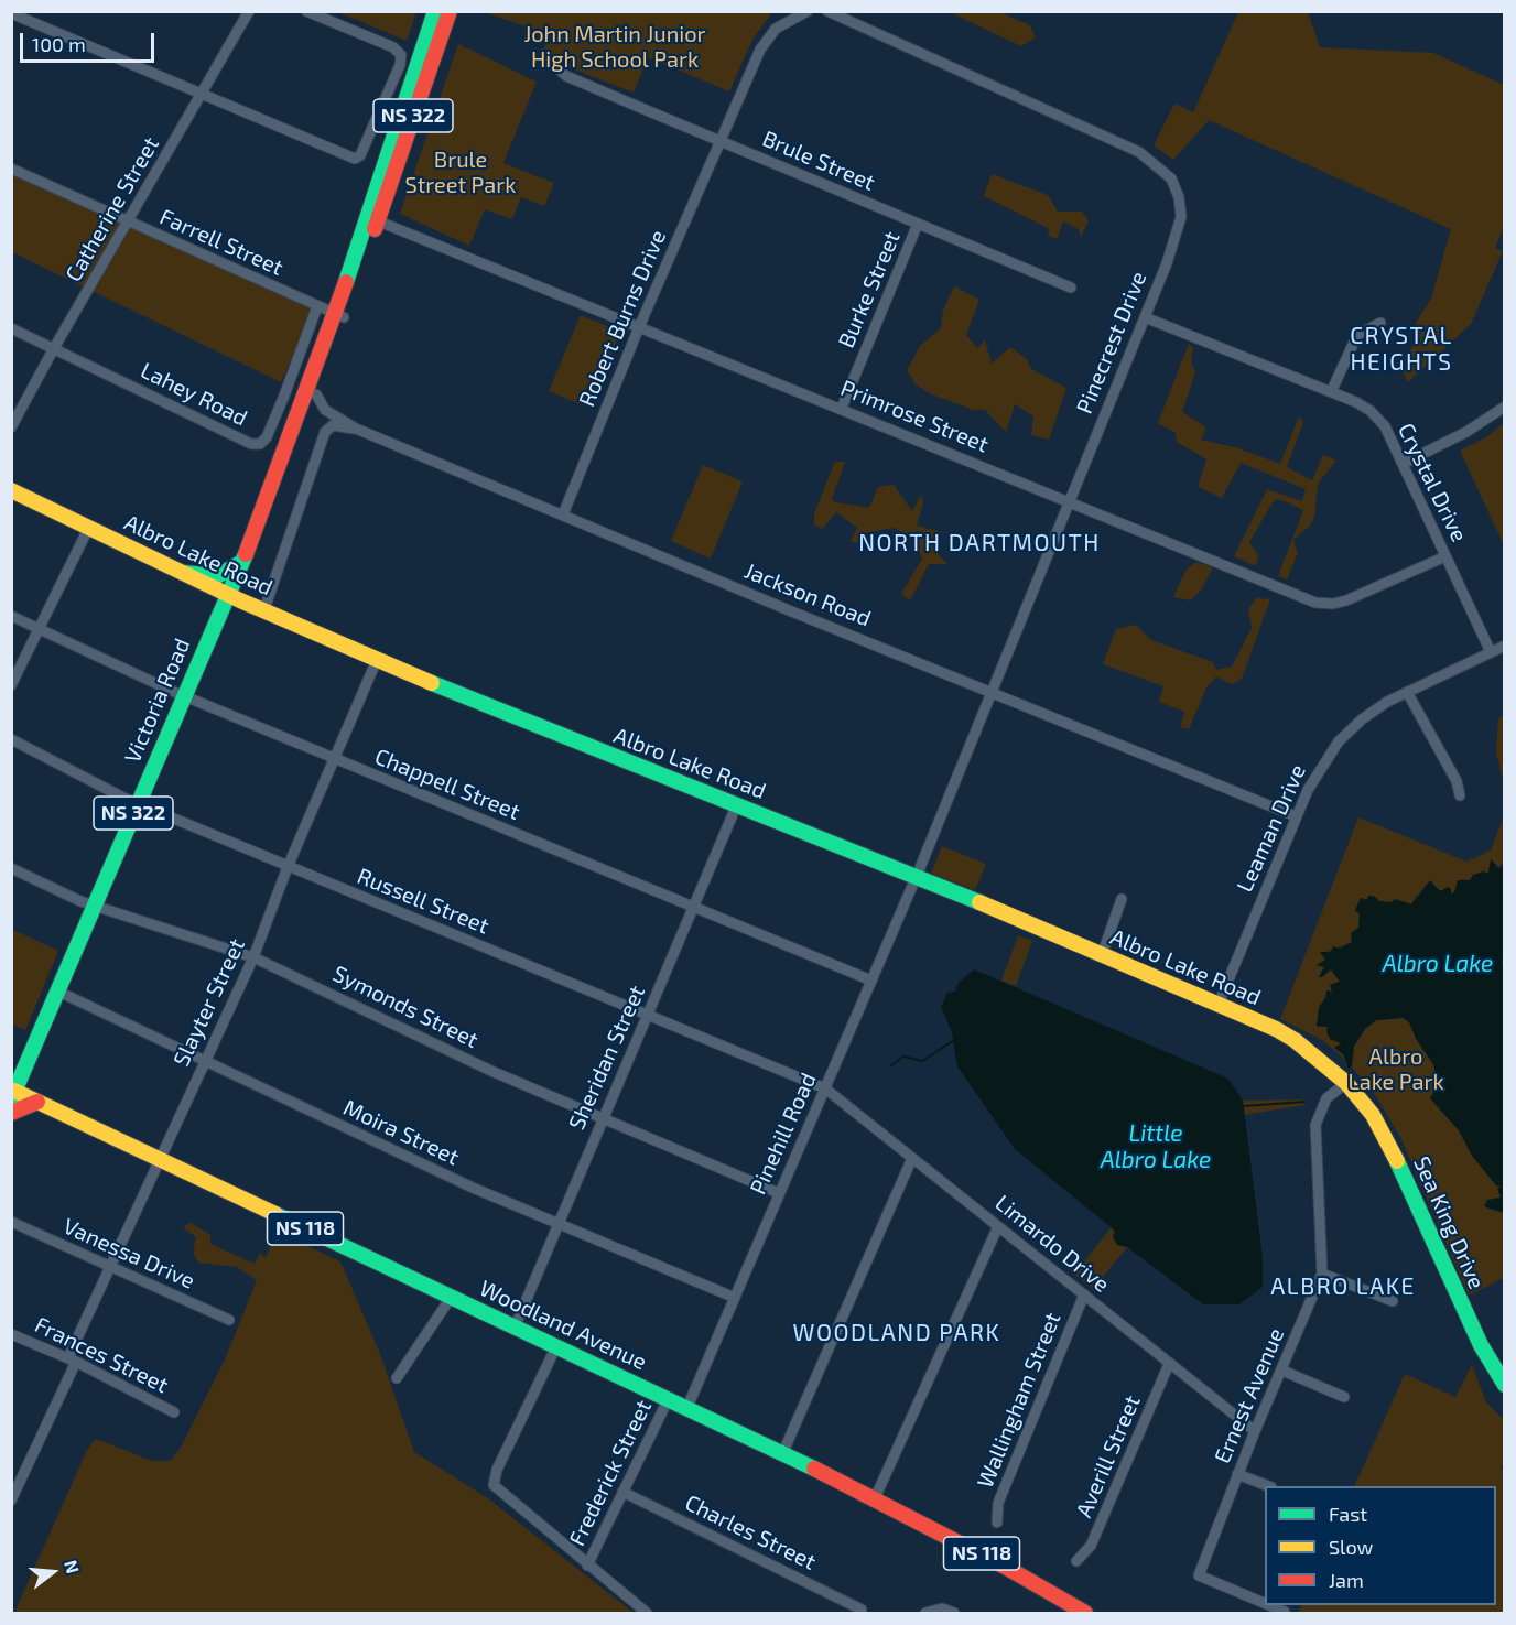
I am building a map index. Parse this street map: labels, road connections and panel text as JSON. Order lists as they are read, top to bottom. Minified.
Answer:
{"streets":{"main road":["NS 322","Albro Lake Road","Victoria Road","Sea King Drive","NS 118","Woodland Avenue"],"street":["Brule Street","Catherine Street","Farrell Street","Burke Street","Robert Burns Drive","Pinecrest Drive","Lahey Road","Primrose Street","Crystal Drive","Jackson Road","Chappell Street","Leaman Drive","Russell Street","Slayter Street","Symonds Street","Sheridan Street","Moira Street","Pinehill Road","Limardo Drive","Vanessa Drive","Frances Street","Ernest Avenue","Wallingham Street","Averill Street","Frederick Street","Charles Street"]},"crossings":[["Brule Street","Burke Street"],["Brule Street","Robert Burns Drive"],["Catherine Street","Farrell Street"],["Catherine Street","Lahey Road"],["Farrell Street","Lahey Road"],["Farrell Street","Victoria Road"],["Burke Street","Primrose Street"],["Robert Burns Drive","Primrose Street"],["Robert Burns Drive","Jackson Road"],["Pinecrest Drive","Primrose Street"],["Pinecrest Drive","Crystal Drive"],["Pinecrest Drive","Albro Lake Road"],["Pinecrest Drive","Jackson Road"],["Pinecrest Drive","Pinehill Road"],["Primrose Street","Crystal Drive"],["Primrose Street","Victoria Road"],["Crystal Drive","Leaman Drive"],["Albro Lake Road","Victoria Road"],["Albro Lake Road","Leaman Drive"],["Albro Lake Road","Slayter Street"],["Albro Lake Road","Sheridan Street"],["Albro Lake Road","Pinehill Road"],["Albro Lake Road","Sea King Drive"],["Albro Lake Road","Ernest Avenue"],["Jackson Road","Victoria Road"],["Jackson Road","Leaman Drive"],["Victoria Road","Chappell Street"],["Victoria Road","Russell Street"],["Victoria Road","Symonds Street"],["Victoria Road","Moira Street"],["Victoria Road","Woodland Avenue"],["Chappell Street","Slayter Street"],["Chappell Street","Sheridan Street"],["Chappell Street","Pinehill Road"],["Russell Street","Slayter Street"],["Russell Street","Sheridan Street"],["Russell Street","Pinehill Road"],["Russell Street","Limardo Drive"],["Slayter Street","Symonds Street"],["Slayter Street","Moira Street"],["Slayter Street","Vanessa Drive"],["Slayter Street","Woodland Avenue"],["Slayter Street","Frances Street"],["Symonds Street","Sheridan Street"],["Symonds Street","Pinehill Road"],["Sheridan Street","Moira Street"],["Sheridan Street","Woodland Avenue"],["Moira Street","Pinehill Road"],["Pinehill Road","Limardo Drive"],["Pinehill Road","Woodland Avenue"],["Sea King Drive","Ernest Avenue"],["Limardo Drive","Ernest Avenue"],["Limardo Drive","Wallingham Street"],["Limardo Drive","Averill Street"],["Woodland Avenue","Frederick Street"],["Frederick Street","Charles Street"]],"districts":["CRYSTAL HEIGHTS","NORTH DARTMOUTH","ALBRO LAKE","WOODLAND PARK"],"water":["Albro Lake","Little Albro Lake"],"parks":["John Martin Junior High School Park","Brule Street Park","Albro Lake Park"],"legend":["Fast","Slow","Jam"],"scale_bar":"100 m","north":"right"}
